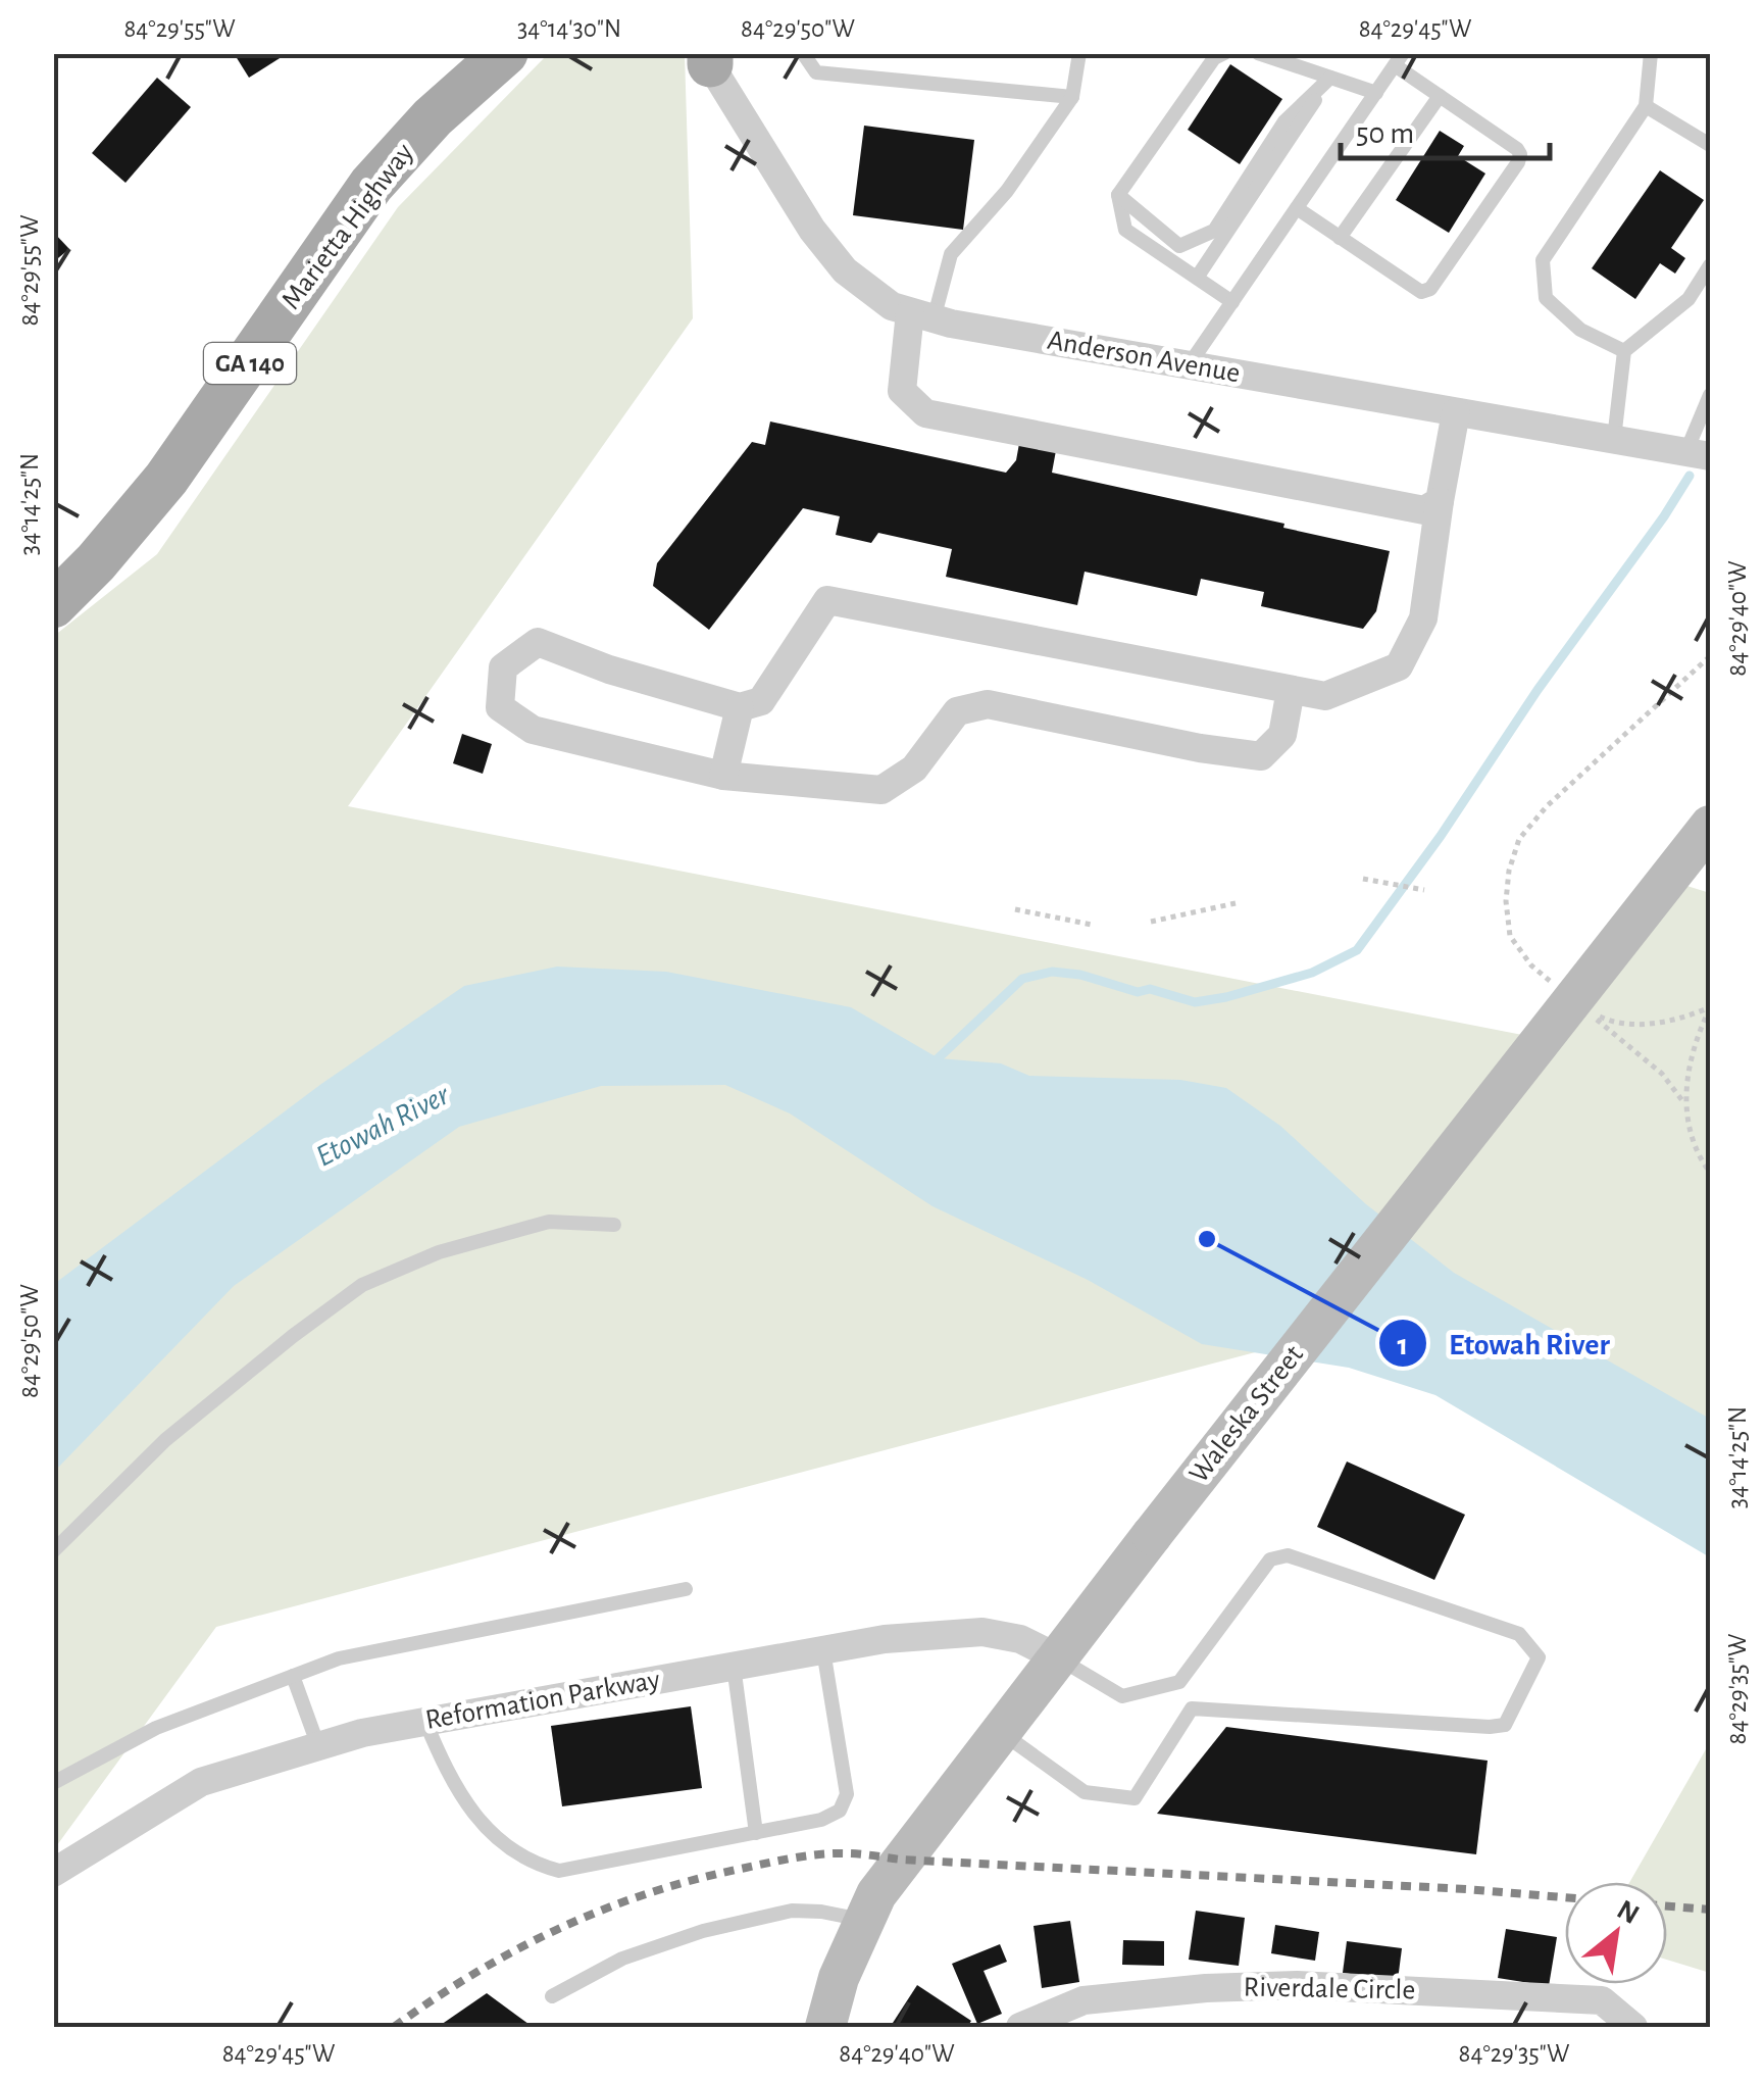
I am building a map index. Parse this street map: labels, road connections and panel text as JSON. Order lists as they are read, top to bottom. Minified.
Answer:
{"streets":{"main road":["Marietta Highway","GA 140","Waleska Street"],"street":["Anderson Avenue","Reformation Parkway","Riverdale Circle"]},"crossings":[["Waleska Street","Reformation Parkway"]],"water":["Etowah River"],"places":["Etowah River"],"scale_bar":"50 m","north":"top right","coordinates":["84°29'55\"W","34°14'30\"N","84°29'50\"W","84°29'45\"W","34°14'25\"N","84°29'40\"W","84°29'35\"W"]}
